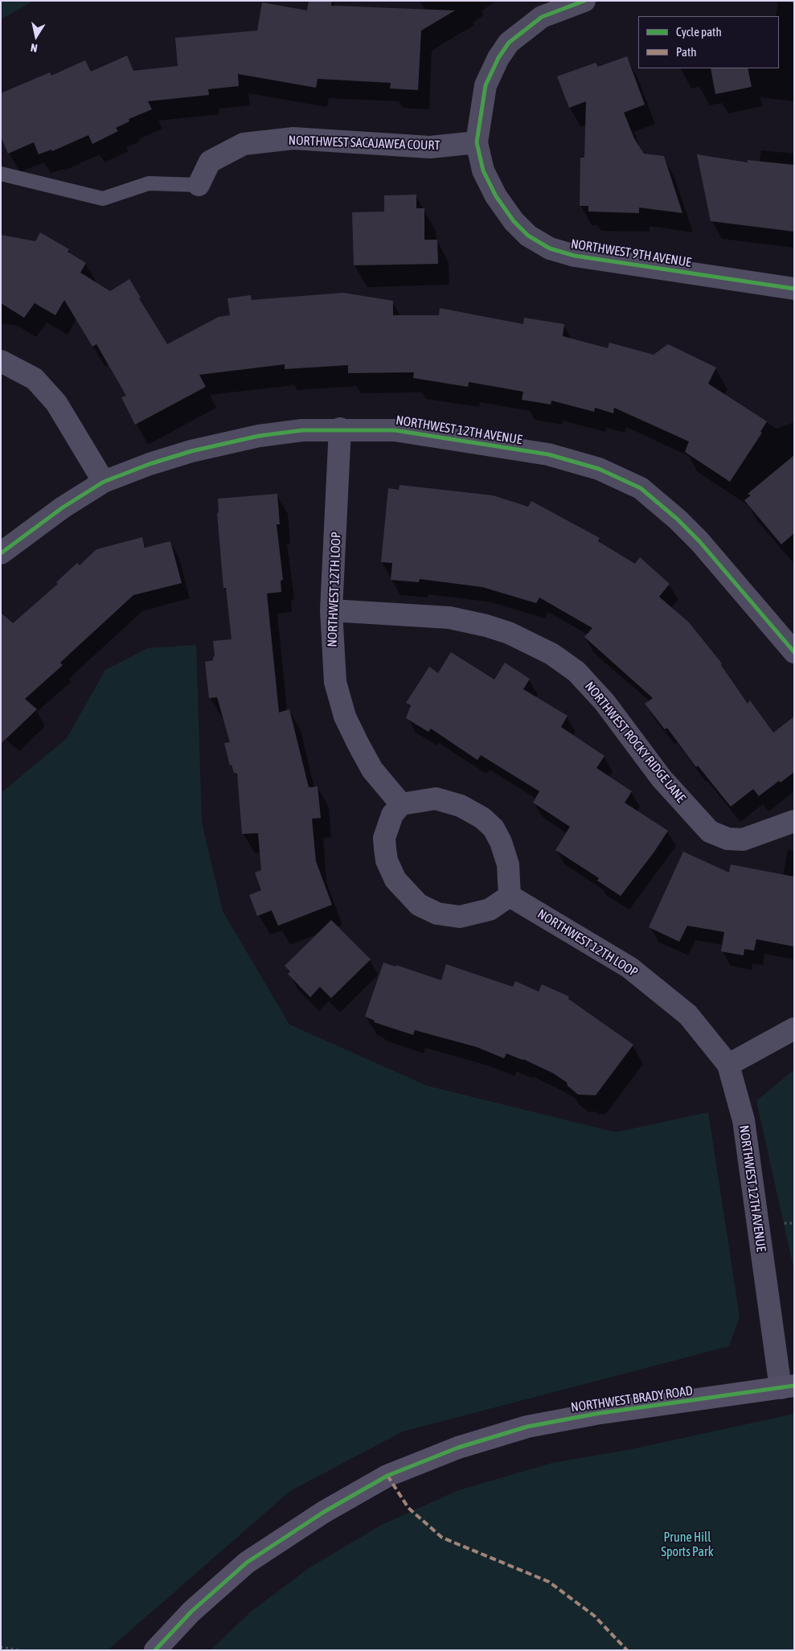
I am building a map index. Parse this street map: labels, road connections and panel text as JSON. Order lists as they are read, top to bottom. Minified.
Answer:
{"streets":{"main road":["NORTHWEST BRADY ROAD"],"street":["NORTHWEST SACAJAWEA COURT","NORTHWEST 9TH AVENUE","NORTHWEST 12TH AVENUE","NORTHWEST 12TH LOOP","NORTHWEST ROCKY RIDGE LANE"]},"crossings":[["NORTHWEST SACAJAWEA COURT","NORTHWEST 9TH AVENUE"],["NORTHWEST 12TH AVENUE","NORTHWEST 12TH LOOP"],["NORTHWEST 12TH AVENUE","NORTHWEST BRADY ROAD"],["NORTHWEST 12TH LOOP","NORTHWEST ROCKY RIDGE LANE"]],"parks":["Prune Hill Sports Park"],"legend":["Cycle path","Path"],"north":"bottom"}
